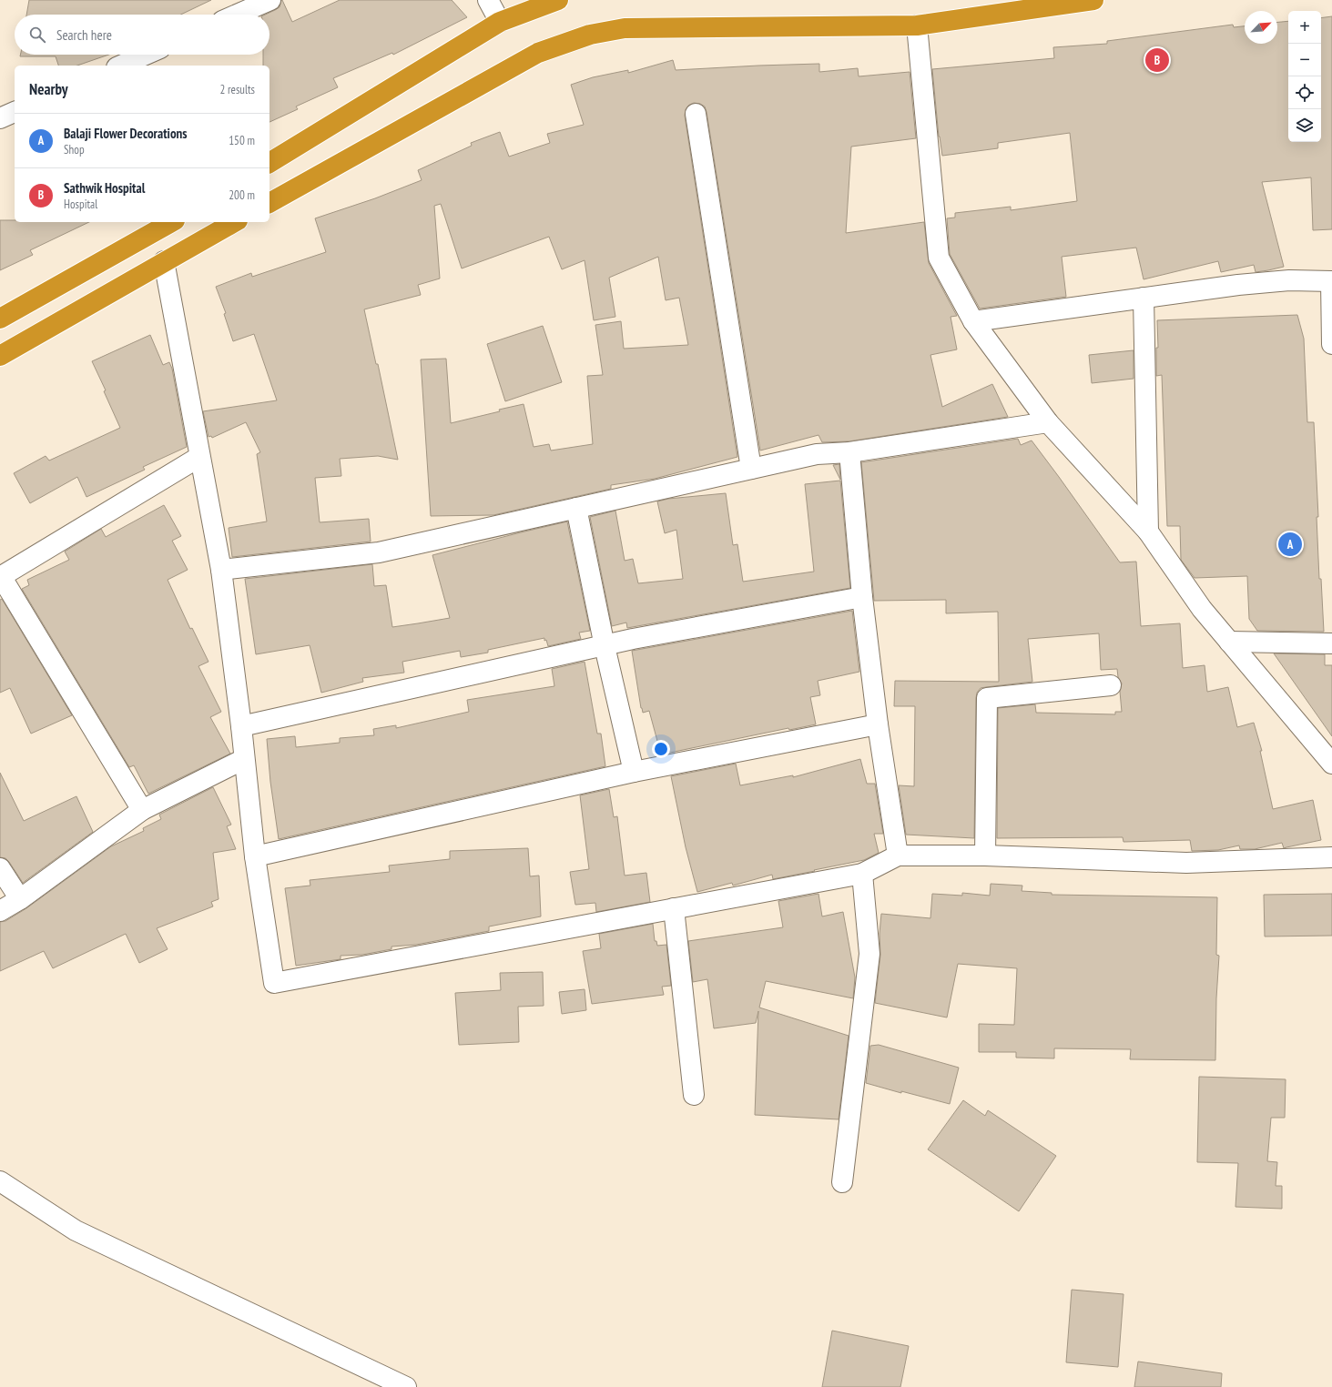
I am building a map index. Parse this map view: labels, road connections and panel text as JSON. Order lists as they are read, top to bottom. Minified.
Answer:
{"north":"top right","page":{"map_buttons":["+","−"],"search":"Search here","pins":["B","A"],"heading":["Nearby","2 results"],"list":[{"mark":"A","name":"Balaji Flower Decorations","note":"Shop","value":"150 m"},{"mark":"B","name":"Sathwik Hospital","note":"Hospital","value":"200 m"}]}}
